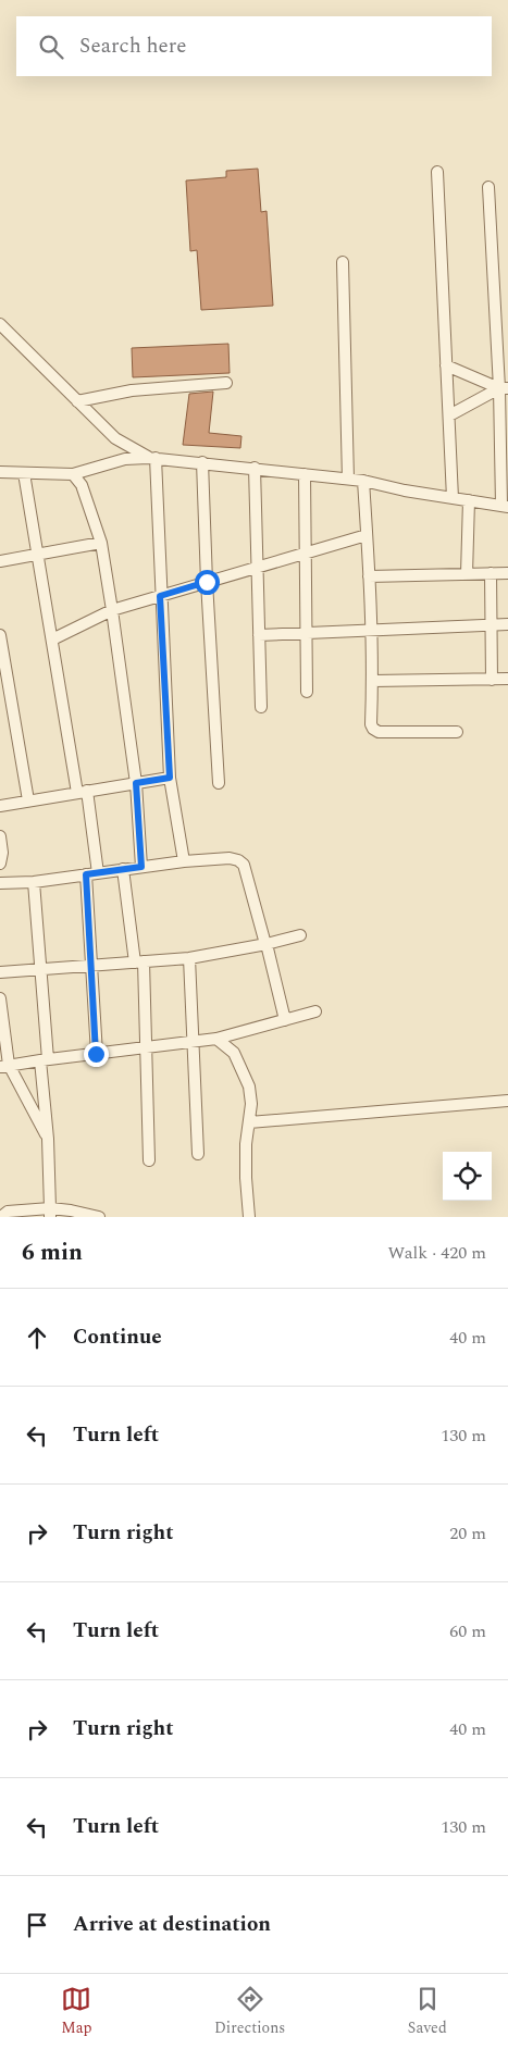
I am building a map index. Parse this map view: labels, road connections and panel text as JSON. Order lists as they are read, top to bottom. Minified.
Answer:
{"page":{"search":"Search here","heading":["6 min","Walk · 420 m"],"list":[["Continue","40 m"],["Turn left","130 m"],["Turn right","20 m"],["Turn left","60 m"],["Turn right","40 m"],["Turn left","130 m"],"Arrive at destination"],"nav":["Map","Directions","Saved"]}}
